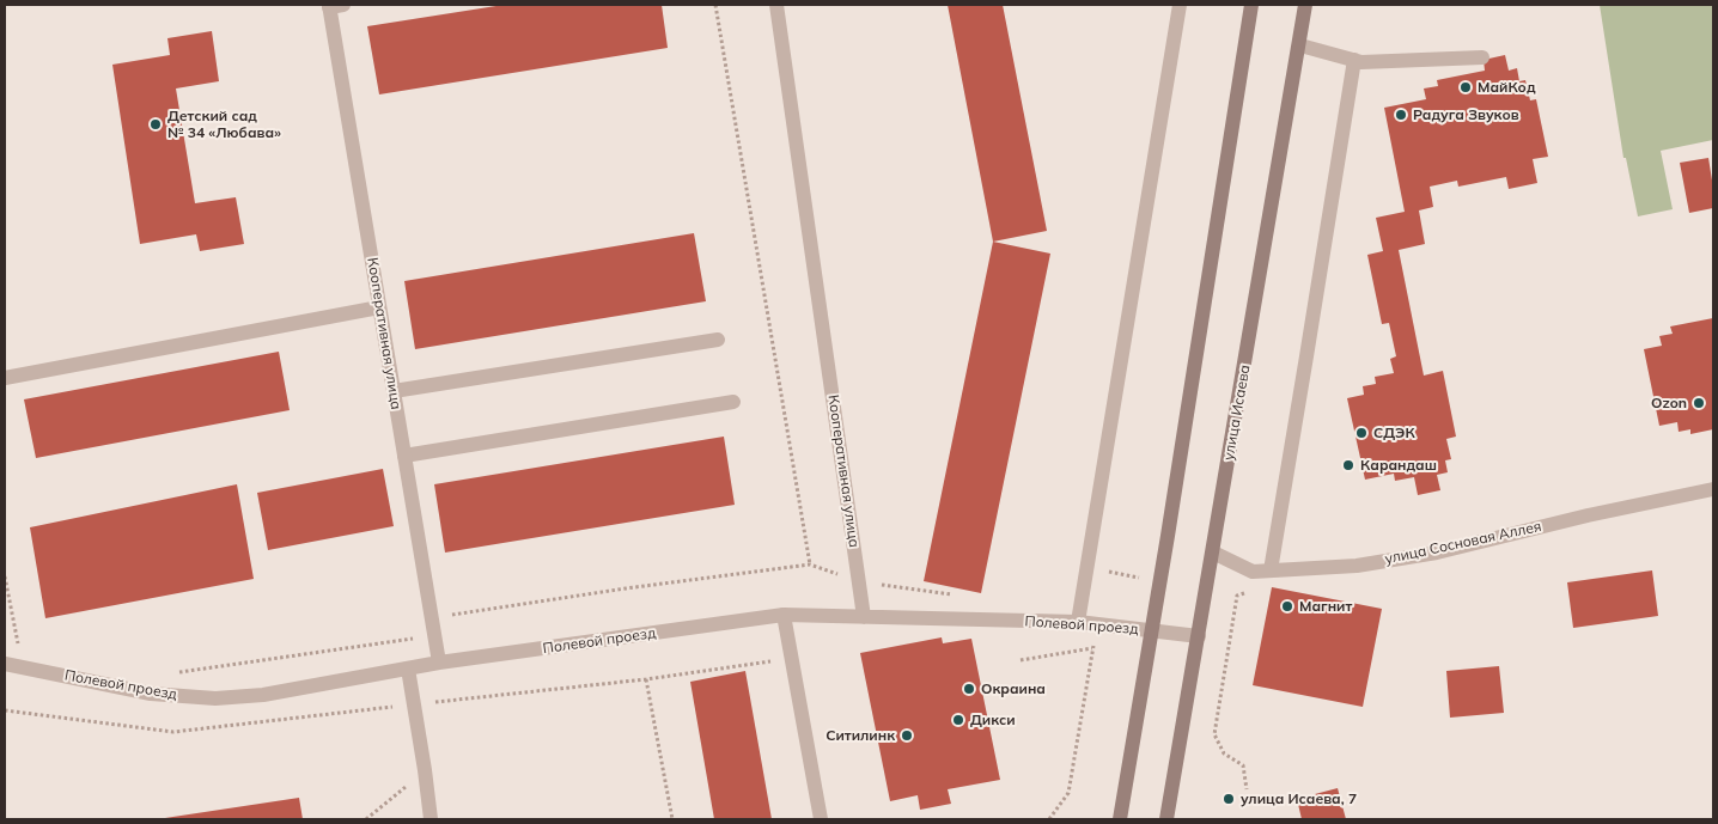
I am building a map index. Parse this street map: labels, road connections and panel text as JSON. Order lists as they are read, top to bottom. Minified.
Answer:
{"streets":{"main road":["улица Исаева"],"street":["Кооперативная улица","улица Сосновая Аллея","Полевой проезд"]},"crossings":[["Кооперативная улица","Полевой проезд"],["улица Исаева","улица Сосновая Аллея"],["улица Исаева","Полевой проезд"]],"places":["МайКод","Радуга Звуков","Детский сад № 34 «Любава»","Ozon","СДЭК","Карандаш","Магнит","Окраина","Дикси","Ситилинк","улица Исаева, 7"]}
